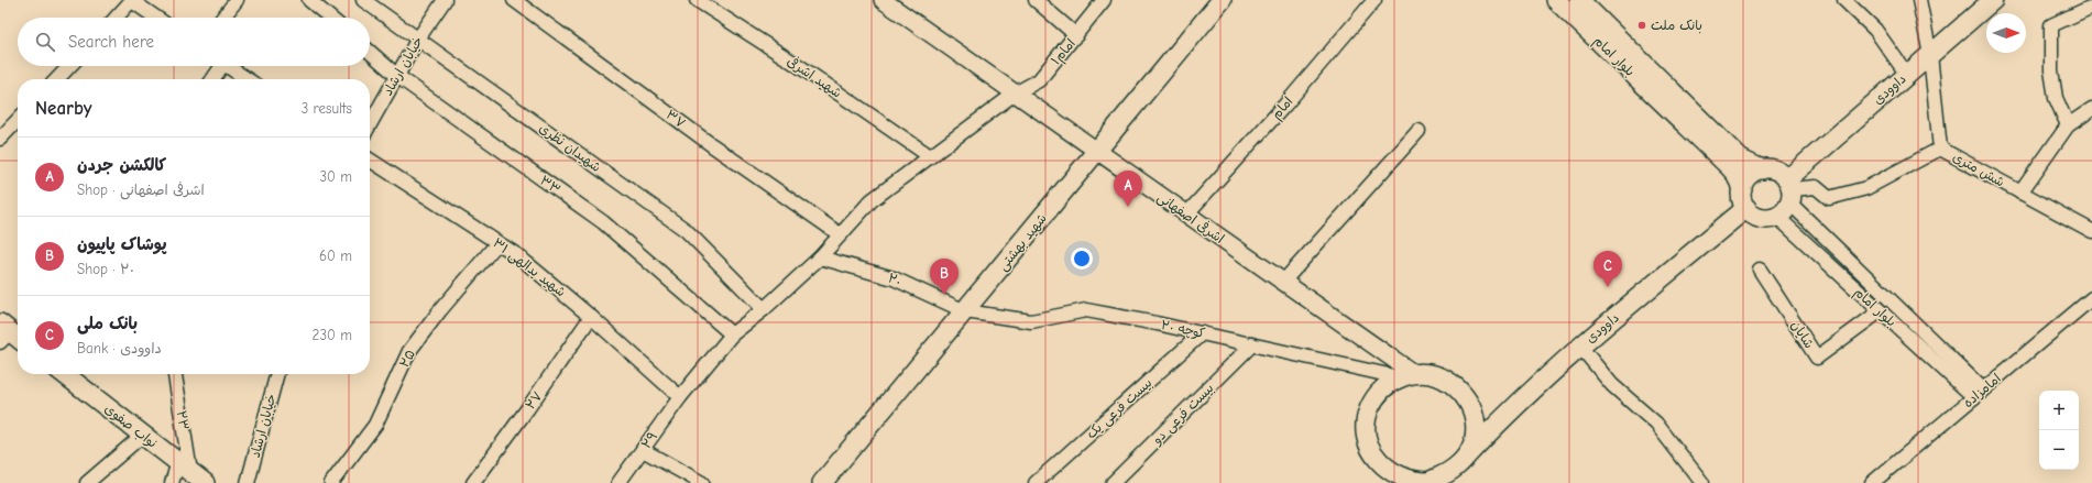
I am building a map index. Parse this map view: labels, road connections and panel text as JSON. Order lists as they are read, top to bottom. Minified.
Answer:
{"streets":{"main road":["بلوار امام","داوودی","شهید بهشتی","نواب صفوی"],"street":["امام۱","خیابان ارشاد","شهید اشرفی","امام","۳۷","شهیدان نظری","شش متری","۳۳","اشرفی اصفهانی","۳۱ شهید یدالهی","۲۰","کوچه ۲۰","شایان","۲۵","امامزاده","۲۷","بیست فرعی یک","بیست فرعی دو","۲۳","۲۹"]},"crossings":[["امام۱","شهید اشرفی"],["امام۱","۳۷"],["امام۱","اشرفی اصفهانی"],["امام۱","۲۹"],["بلوار امام","داوودی"],["بلوار امام","شش متری"],["بلوار امام","شایان"],["بلوار امام","امامزاده"],["خیابان ارشاد","شهیدان نظری"],["خیابان ارشاد","۳۳"],["داوودی","شش متری"],["داوودی","اشرفی اصفهانی"],["داوودی","کوچه ۲۰"],["امام","اشرفی اصفهانی"],["۳۷","۲۹"],["شهیدان نظری","۲۹"],["۳۳","۲۹"],["اشرفی اصفهانی","شهید بهشتی"],["اشرفی اصفهانی","کوچه ۲۰"],["شهید بهشتی","۲۰"],["شهید بهشتی","کوچه ۲۰"],["۳۱ شهید یدالهی","۲۵"],["۳۱ شهید یدالهی","۲۷"],["۳۱ شهید یدالهی","۲۹"],["۲۰","کوچه ۲۰"],["۲۰","۲۹"],["کوچه ۲۰","بیست فرعی یک"],["کوچه ۲۰","بیست فرعی دو"],["۲۳","نواب صفوی"]],"places":["بانک ملت"],"north":"right","page":{"search":"Search here","heading":["Nearby","3 results"],"list":[{"mark":"A","name":"کالکشن جردن","note":"Shop · اشرفی اصفهانی","value":"30 m"},{"mark":"B","name":"پوشاک پاپیون","note":"Shop · ۲۰","value":"60 m"},{"mark":"C","name":"بانک ملی","note":"Bank · داوودی","value":"230 m"}],"pins":["A","C","B"],"map_buttons":["+","−"]}}
